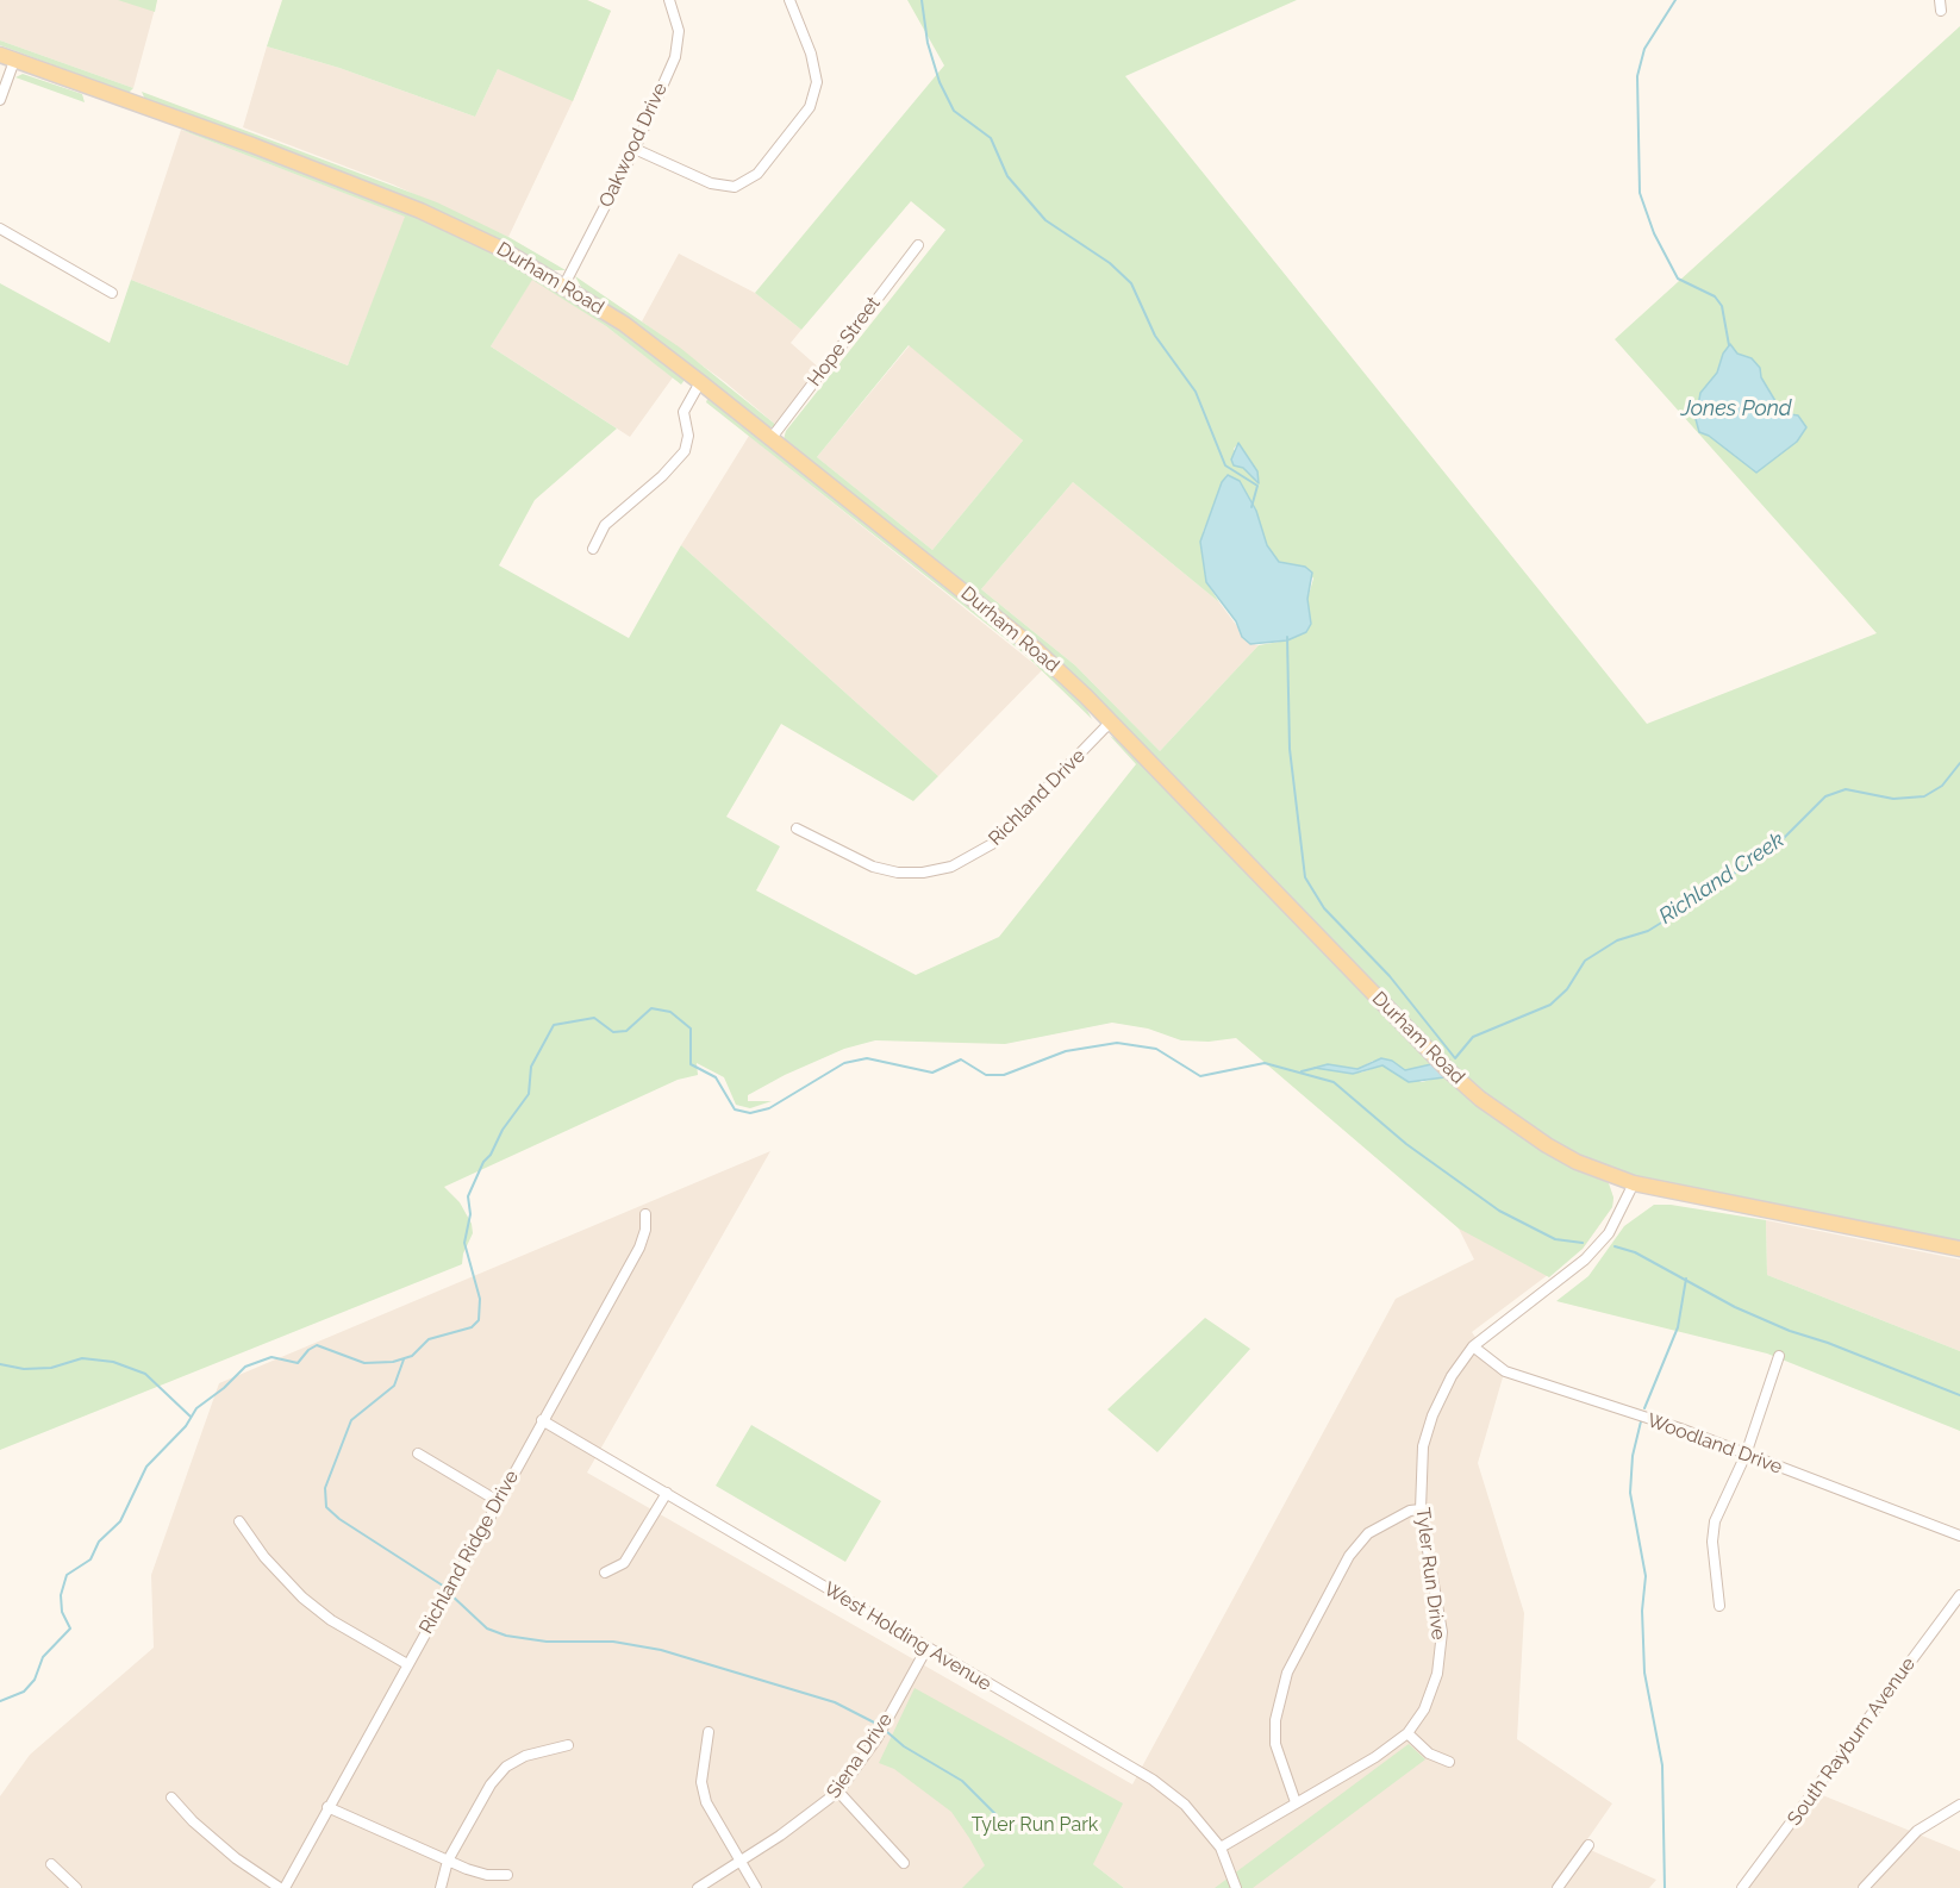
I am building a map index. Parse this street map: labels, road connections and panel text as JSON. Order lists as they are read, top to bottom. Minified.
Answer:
{"streets":{"main road":["Durham Road"],"street":["Oakwood Drive","Hope Street","Richland Drive","Woodland Drive","Richland Ridge Drive","Tyler Run Drive","West Holding Avenue","South Rayburn Avenue","Siena Drive"]},"crossings":[["Oakwood Drive","Durham Road"],["Durham Road","Hope Street"],["Durham Road","Richland Drive"],["Durham Road","Tyler Run Drive"],["Woodland Drive","Tyler Run Drive"],["Richland Ridge Drive","West Holding Avenue"],["Tyler Run Drive","West Holding Avenue"],["West Holding Avenue","Siena Drive"]],"water":["Jones Pond","Richland Creek"],"parks":["Tyler Run Park"]}
